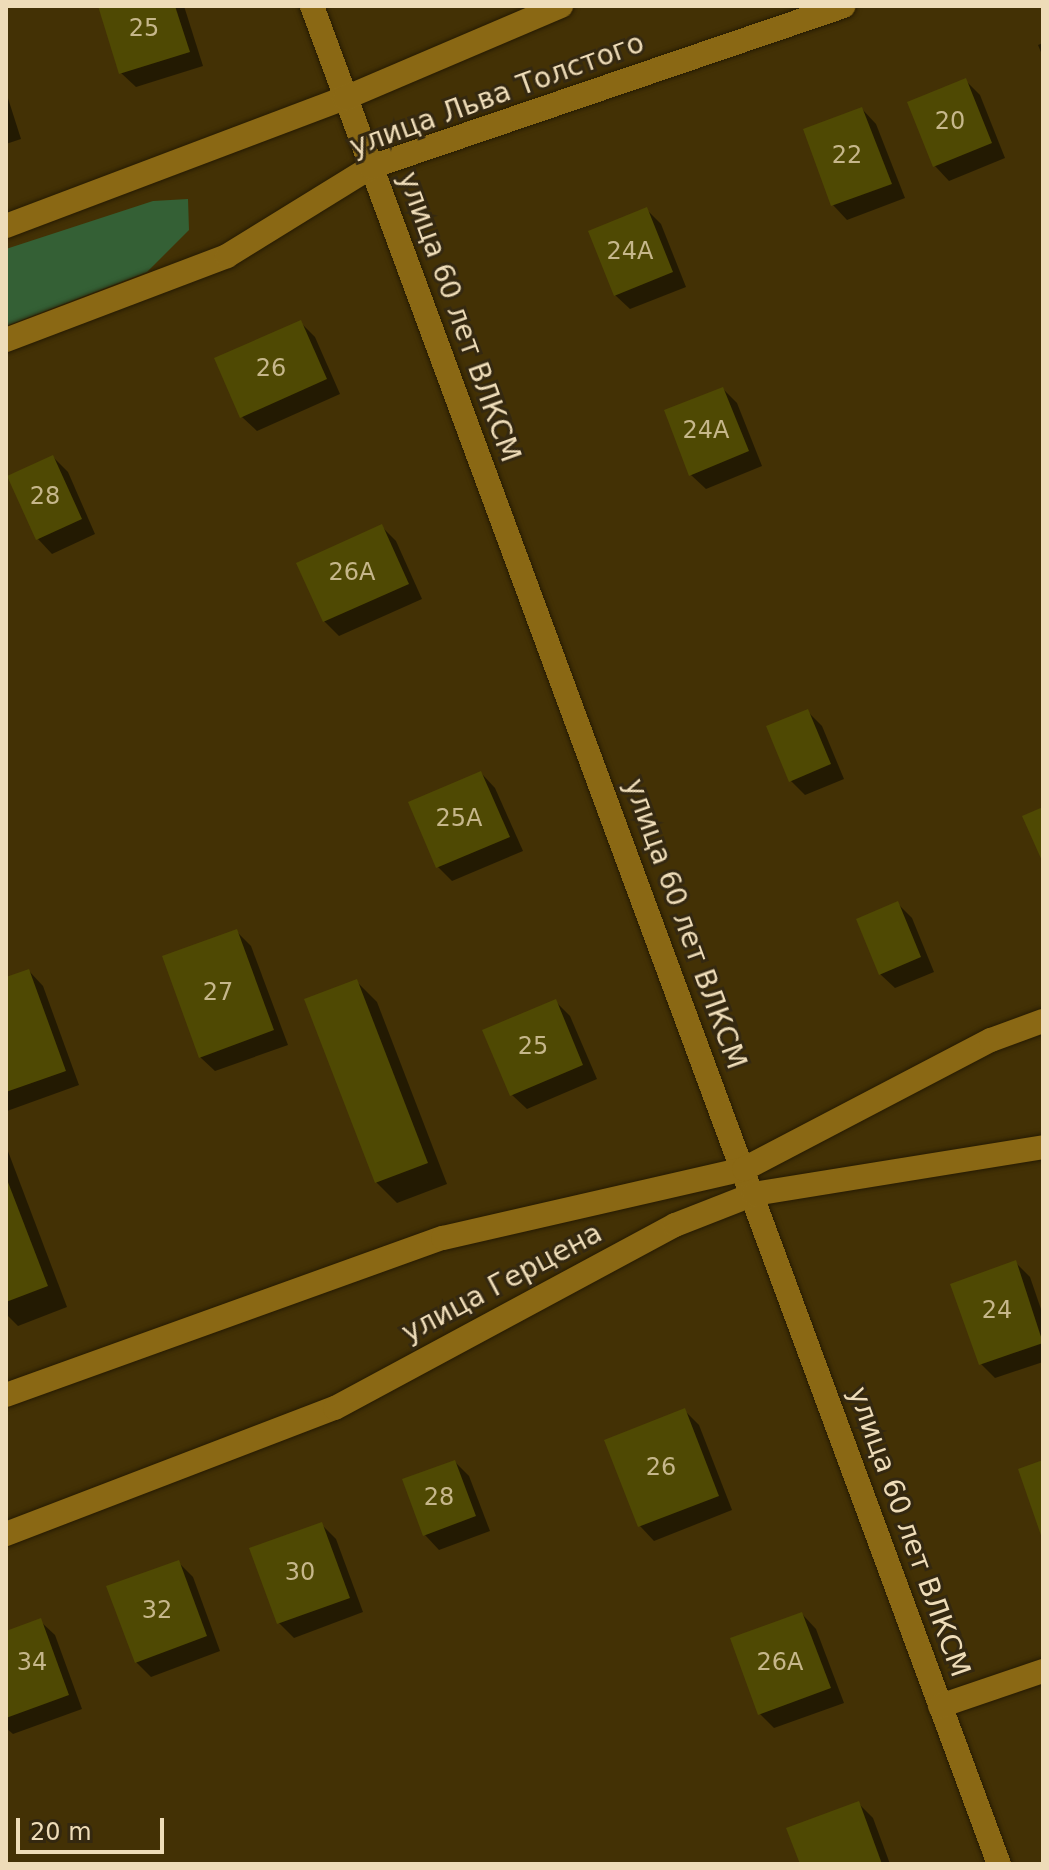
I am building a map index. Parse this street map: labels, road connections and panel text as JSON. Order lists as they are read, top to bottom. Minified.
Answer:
{"streets":{"street":["улица Льва Толстого","улица 60 лет ВЛКСМ","улица Герцена"]},"crossings":[["улица Льва Толстого","улица 60 лет ВЛКСМ"],["улица 60 лет ВЛКСМ","улица Герцена"]],"house_numbers":["25","20","22","24А","26","24А","28","26А","25А","27","25","24","26","28","30","32","34","26А"],"scale_bar":"20 m"}
